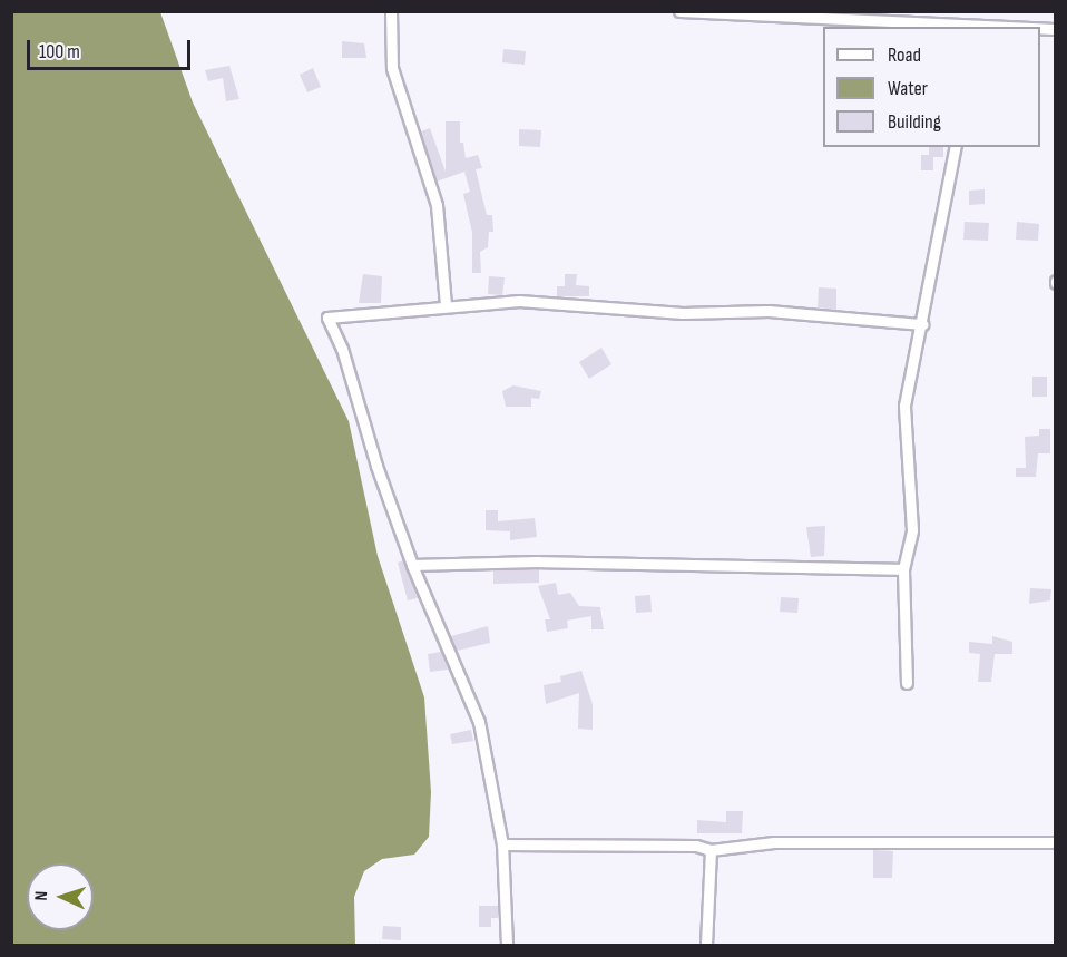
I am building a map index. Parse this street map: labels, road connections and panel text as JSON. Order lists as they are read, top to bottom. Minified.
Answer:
{"legend":["Road","Water","Building"],"scale_bar":"100 m","north":"left"}
